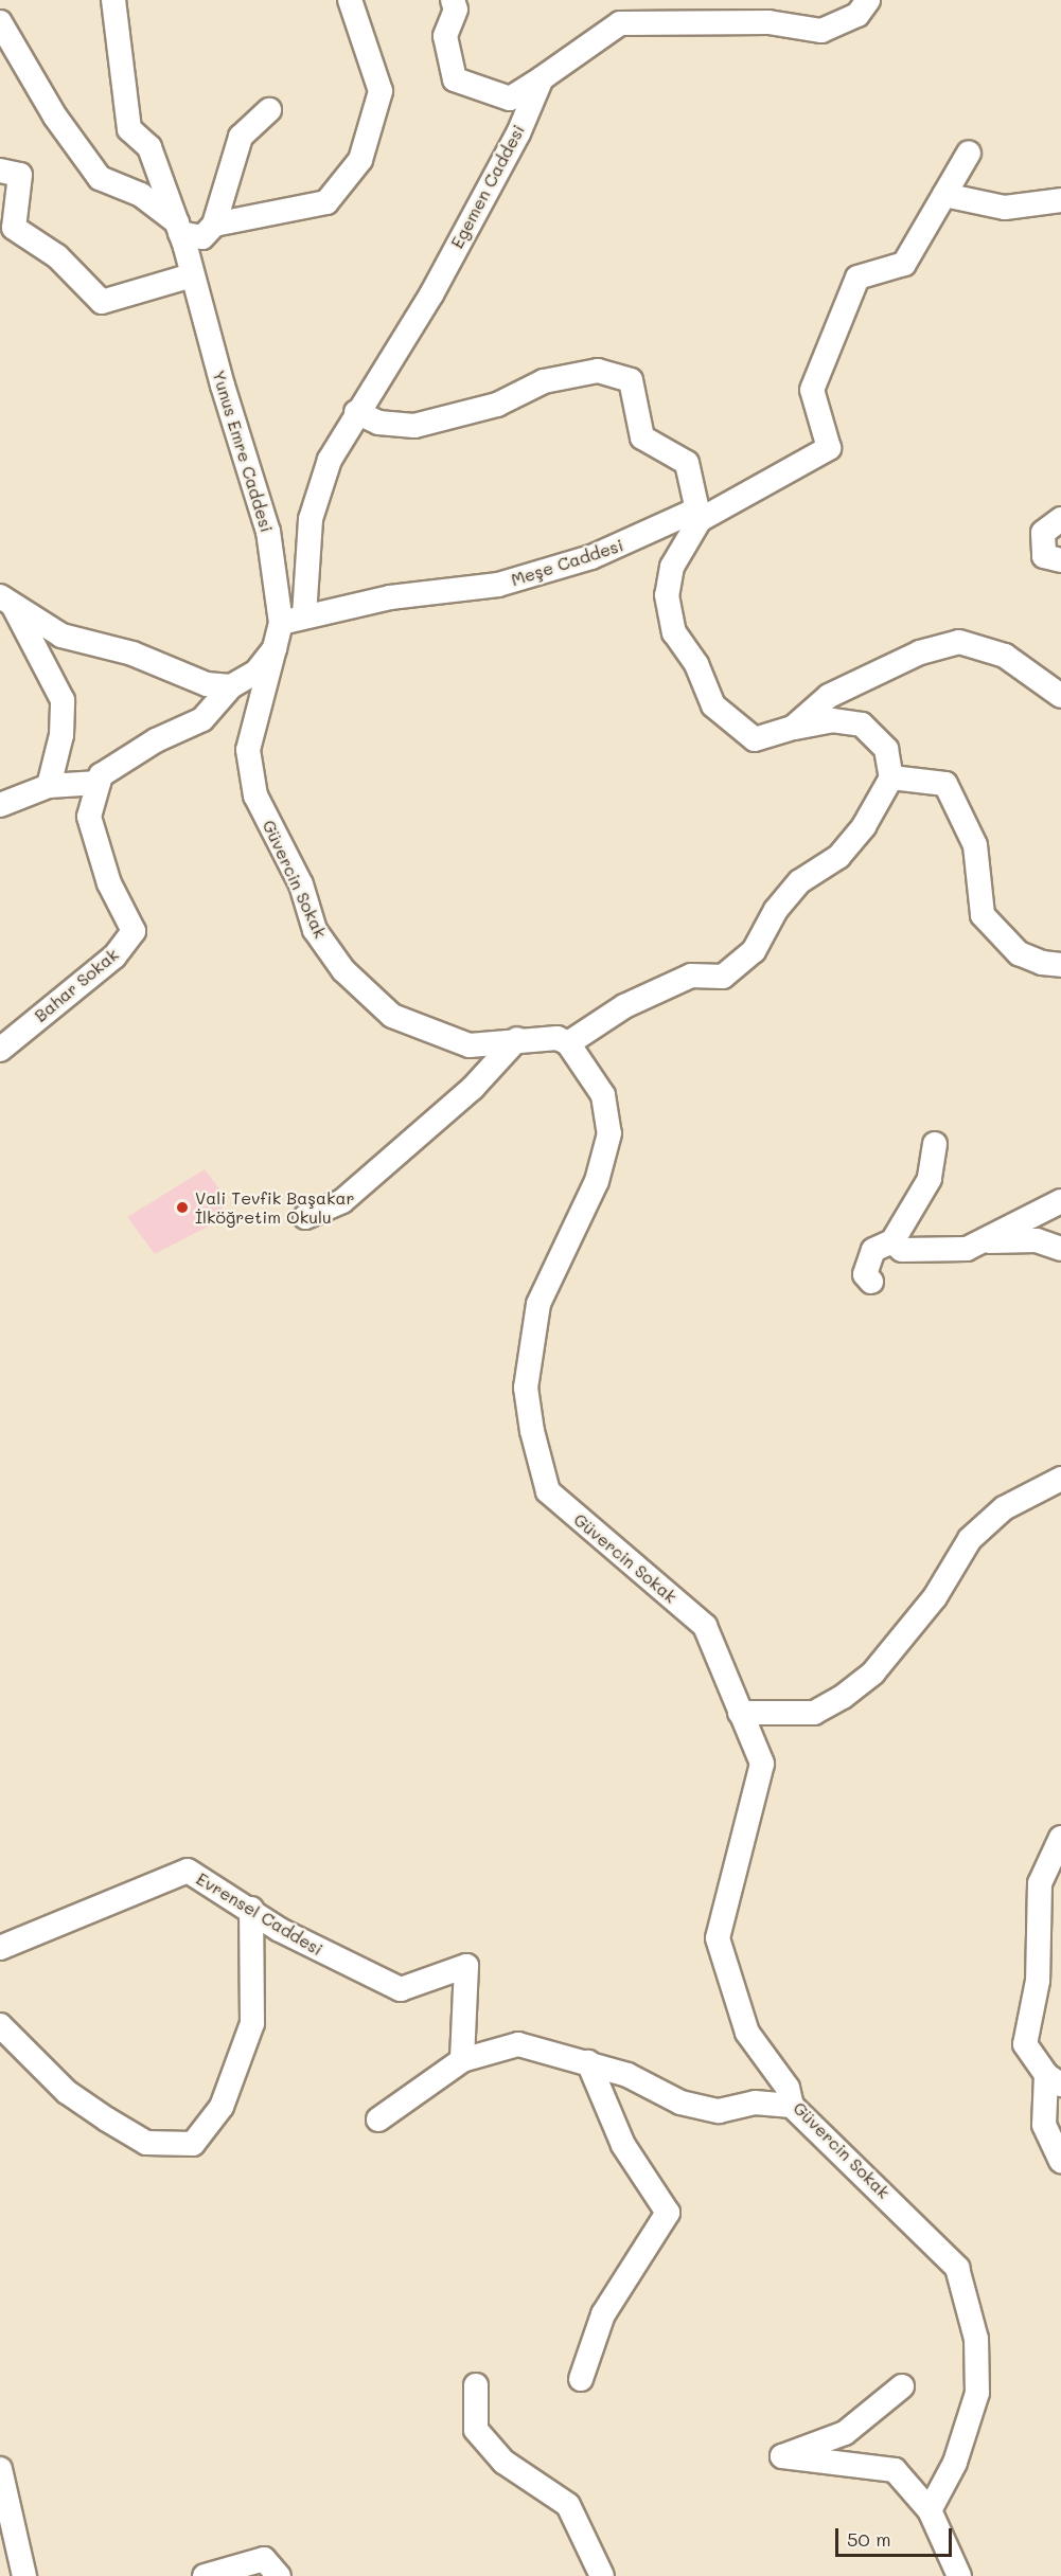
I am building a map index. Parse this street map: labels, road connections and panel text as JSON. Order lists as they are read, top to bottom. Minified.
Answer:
{"streets":{"street":["Egemen Caddesi","Yunus Emre Caddesi","Meşe Caddesi","Güvercin Sokak","Bahar Sokak","Evrensel Caddesi"]},"crossings":[["Egemen Caddesi","Yunus Emre Caddesi"],["Egemen Caddesi","Meşe Caddesi"],["Yunus Emre Caddesi","Meşe Caddesi"],["Yunus Emre Caddesi","Güvercin Sokak"]],"places":["Vali Tevfik Başakar İlköğretim Okulu"],"scale_bar":"50 m"}
